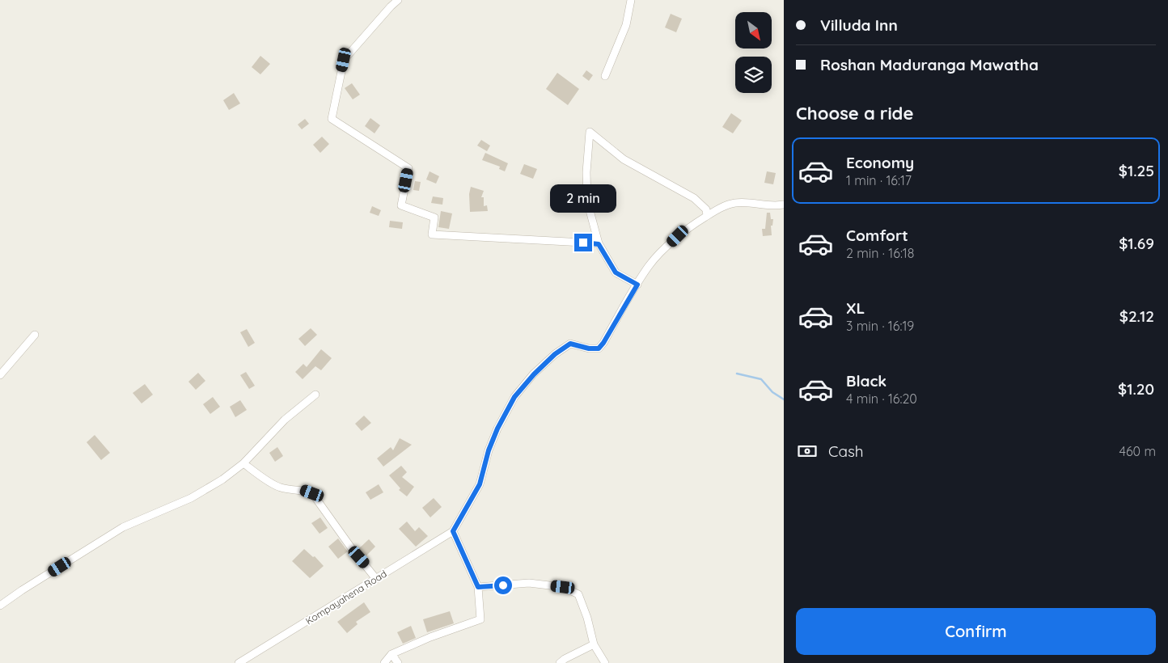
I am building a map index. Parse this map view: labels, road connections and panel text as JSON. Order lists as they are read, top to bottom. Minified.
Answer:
{"streets":{"street":["Kompayahena Road"]},"north":"bottom right","page":{"banner":["Villuda Inn","Roshan Maduranga Mawatha"],"heading":"Choose a ride","list":[{"name":"Economy","note":"1 min · 16:17","value":"$1.25"},{"name":"Comfort","note":"2 min · 16:18","value":"$1.69"},{"name":"XL","note":"3 min · 16:19","value":"$2.12"},{"name":"Black","note":"4 min · 16:20","value":"$1.20"}],"bubble":"2 min","pay":["Cash","460 m"],"buttons":"Confirm"}}
